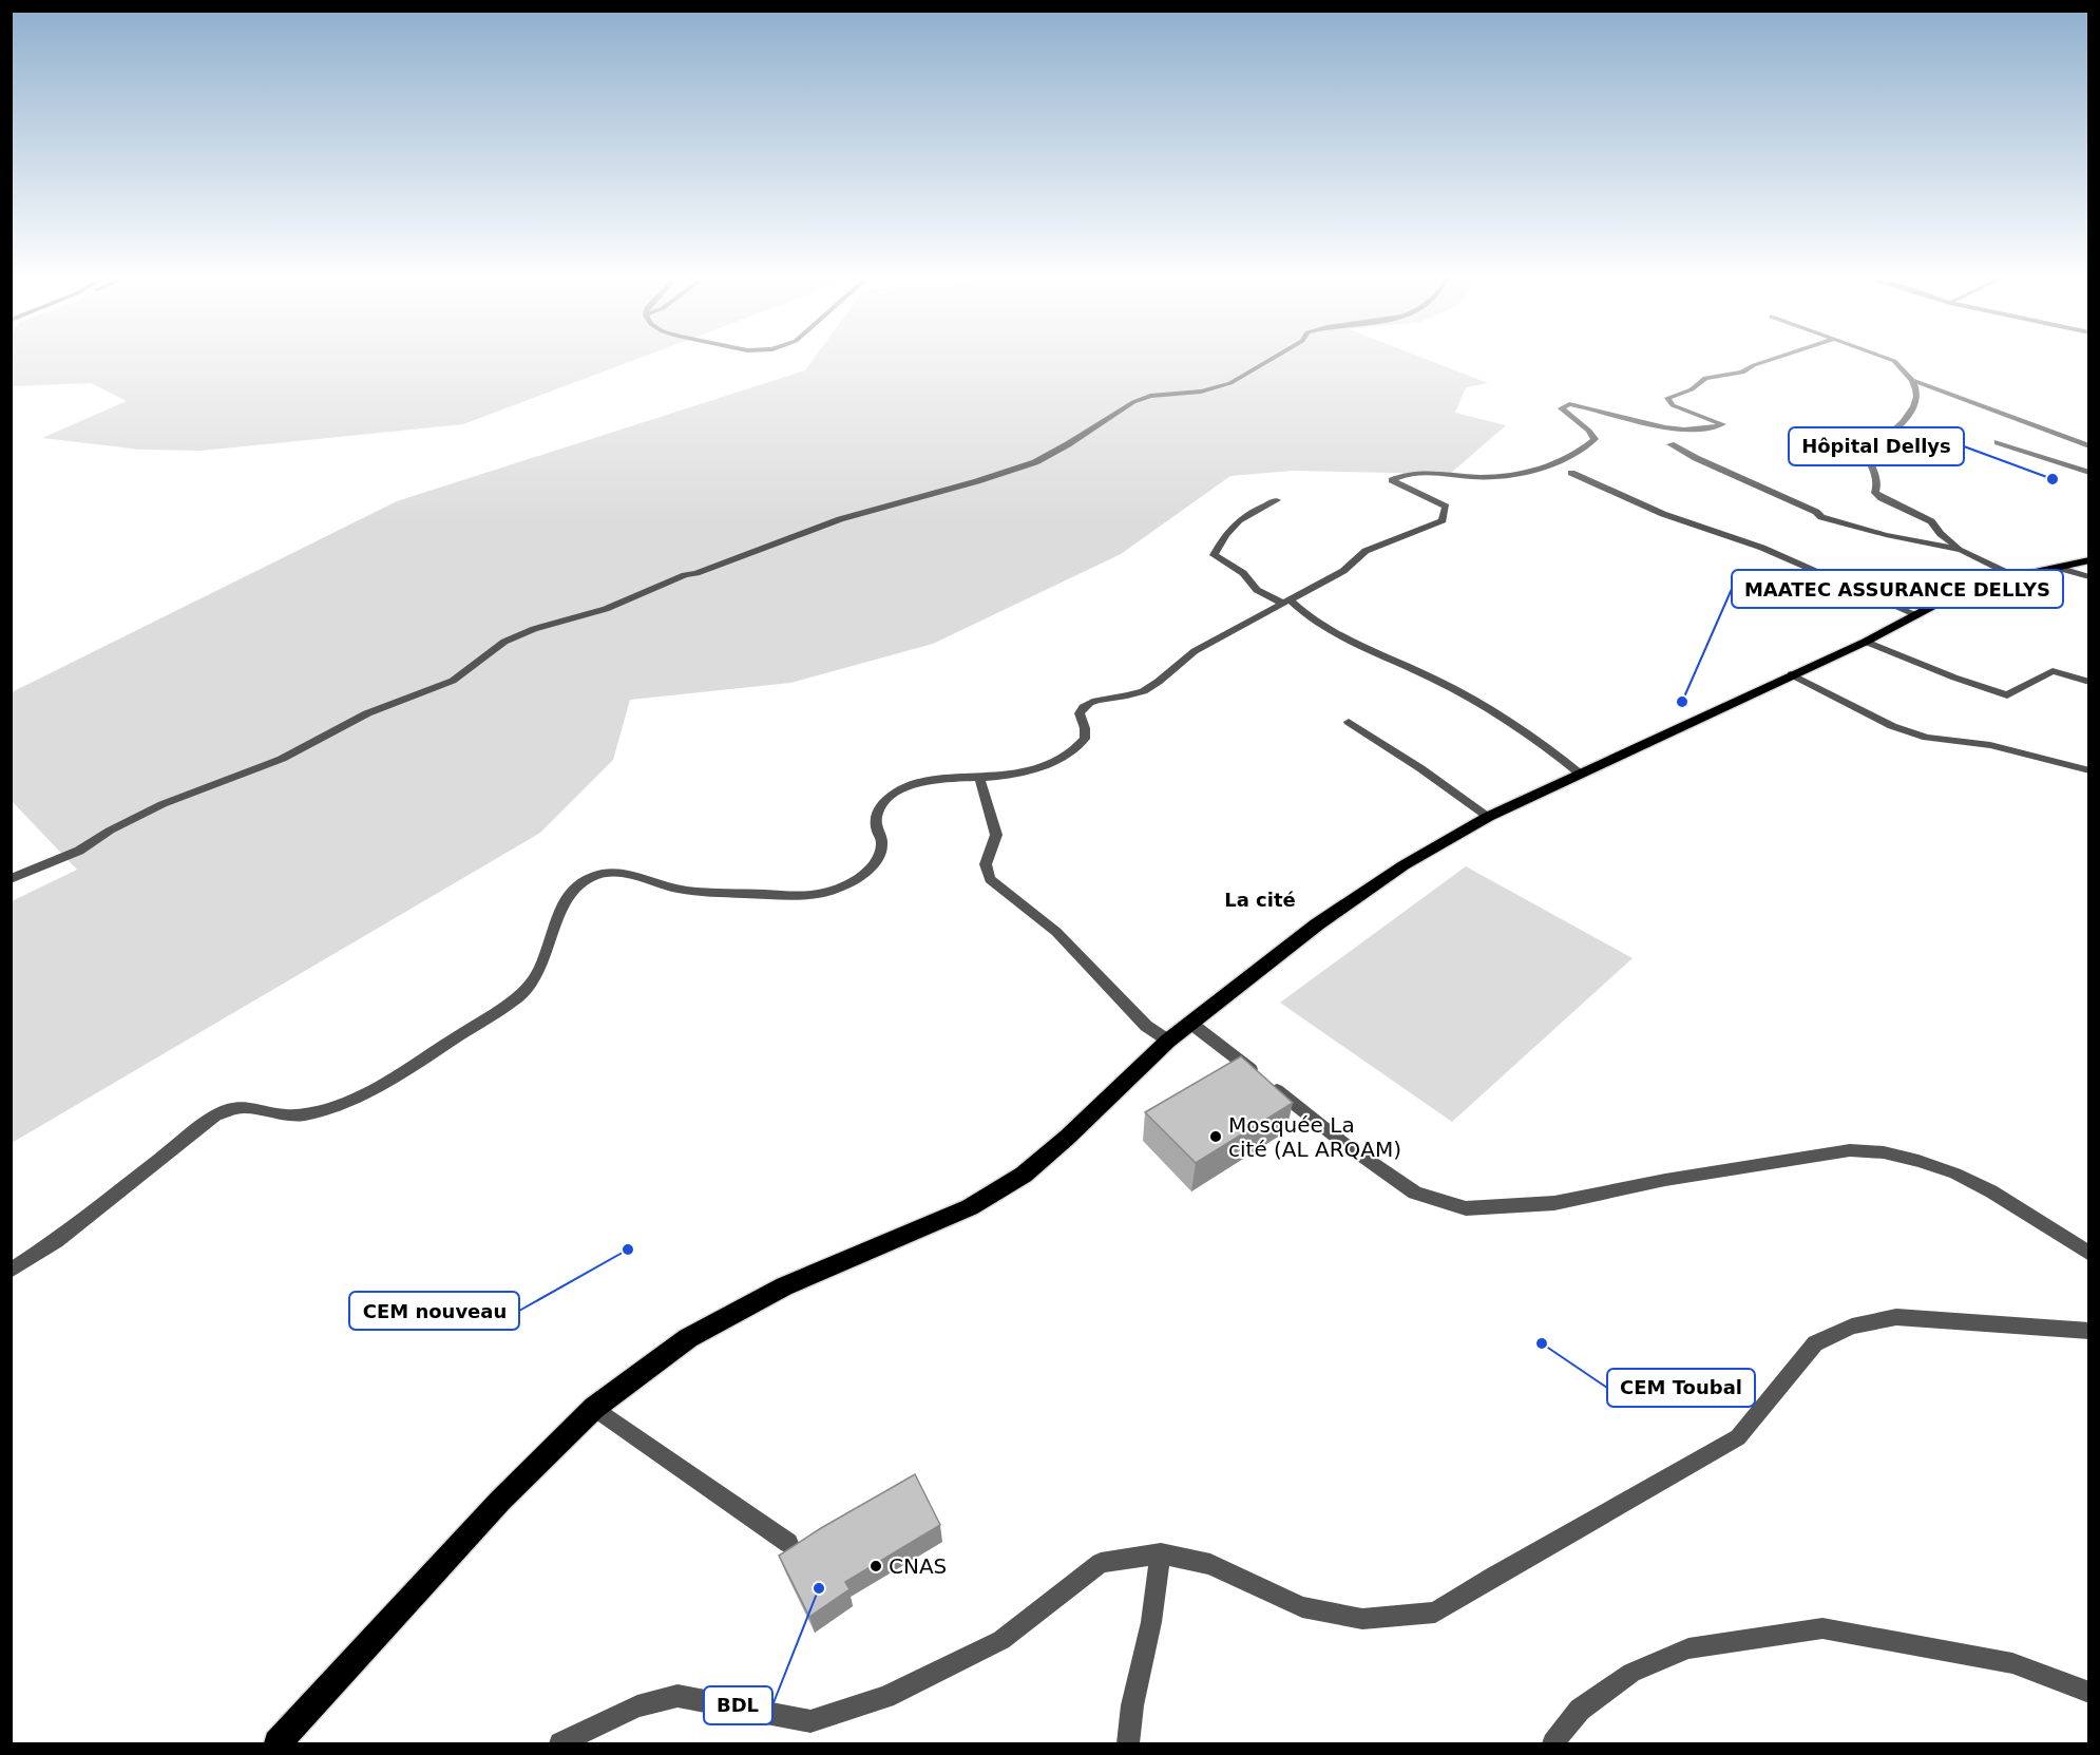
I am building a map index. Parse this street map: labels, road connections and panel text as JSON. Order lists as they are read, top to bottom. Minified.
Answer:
{"districts":["La cité"],"places":["Hôpital Dellys","MAATEC ASSURANCE DELLYS","Mosquée La cité (AL ARQAM)","CEM nouveau","CEM Toubal","CNAS","BDL"]}
